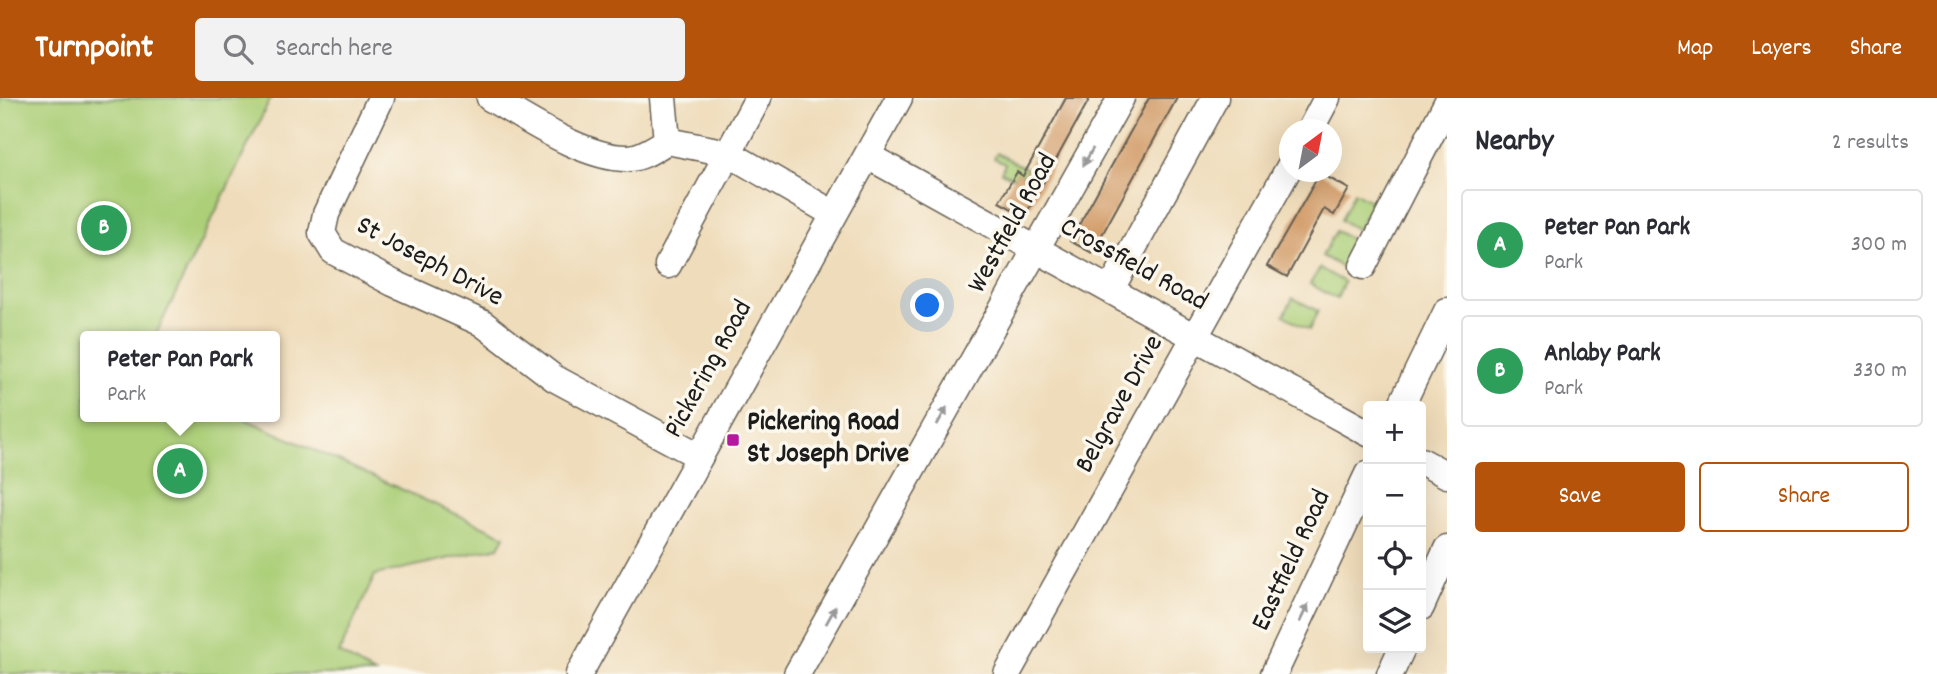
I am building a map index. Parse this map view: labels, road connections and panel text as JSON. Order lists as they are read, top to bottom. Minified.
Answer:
{"streets":{"street":["Westfield Road","St Joseph Drive","Crossfield Road","Pickering Road","Belgrave Drive","Eastfield Road"]},"crossings":[["Westfield Road","Crossfield Road"],["St Joseph Drive","Pickering Road"],["Crossfield Road","Pickering Road"],["Crossfield Road","Belgrave Drive"]],"places":{"transit":["Pickering Road St Joseph Drive"]},"north":"top right","page":{"header":"Turnpoint","search":"Search here","nav":["Map","Layers","Share"],"heading":["Nearby","2 results"],"list":[{"mark":"A","name":"Peter Pan Park","note":"Park","value":"300 m"},{"mark":"B","name":"Anlaby Park","note":"Park","value":"330 m"}],"pins":["B","A"],"popup":["Peter Pan Park","Park"],"map_buttons":["+","−"],"buttons":["Save","Share"]}}
